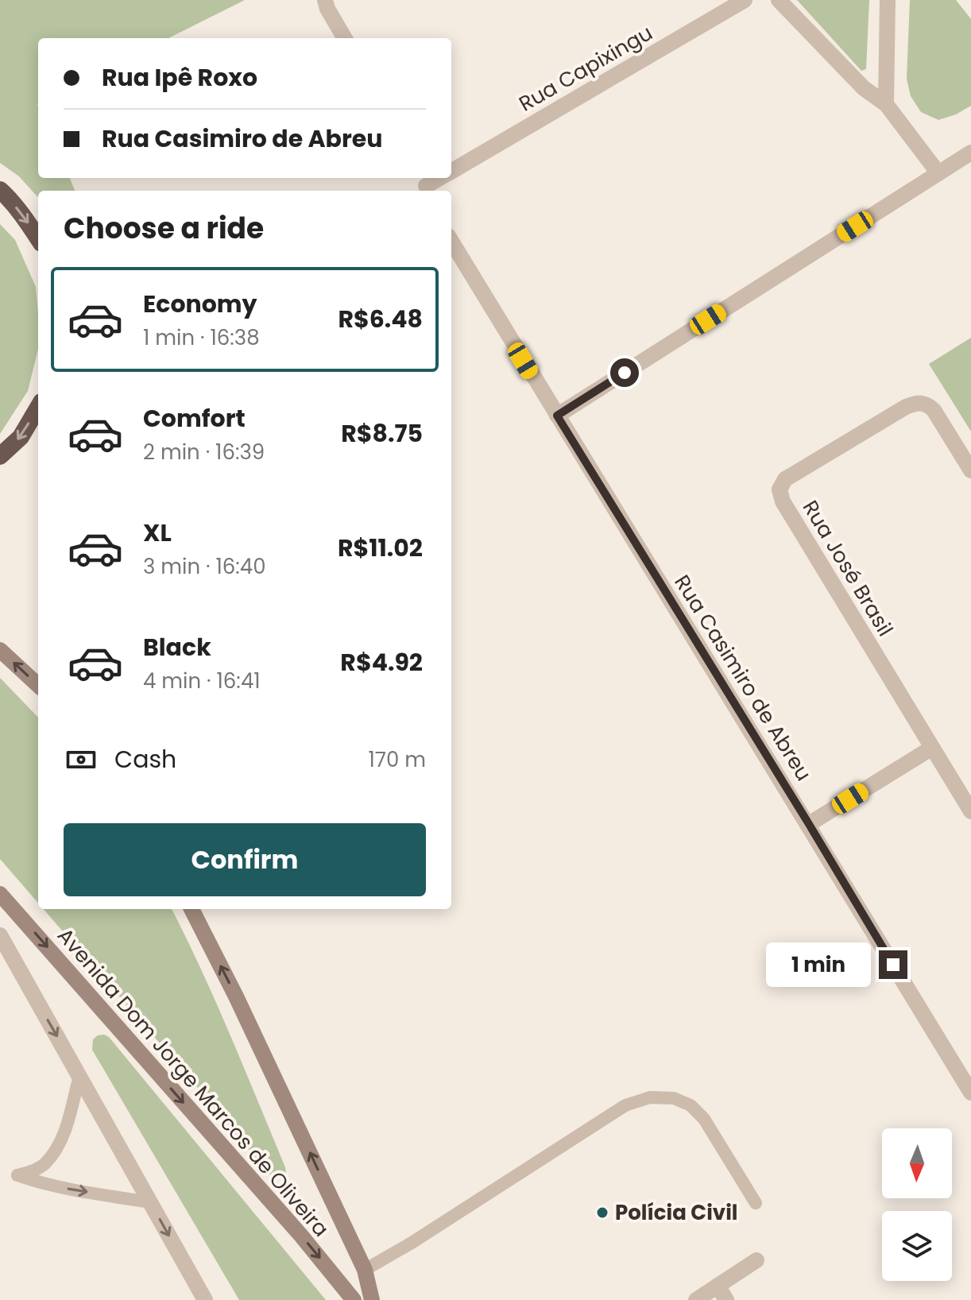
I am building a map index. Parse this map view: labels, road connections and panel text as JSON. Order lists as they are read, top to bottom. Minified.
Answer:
{"streets":{"main road":["Avenida Dom Jorge Marcos de Oliveira"],"street":["Rua Capixingu","Rua José Brasil","Rua Casimiro de Abreu"]},"places":["Polícia Civil"],"north":"bottom","page":{"banner":["Rua Ipê Roxo","Rua Casimiro de Abreu"],"heading":"Choose a ride","list":[{"name":"Economy","note":"1 min · 16:38","value":"R$6.48"},{"name":"Comfort","note":"2 min · 16:39","value":"R$8.75"},{"name":"XL","note":"3 min · 16:40","value":"R$11.02"},{"name":"Black","note":"4 min · 16:41","value":"R$4.92"}],"pay":["Cash","170 m"],"buttons":"Confirm","bubble":"1 min"}}
